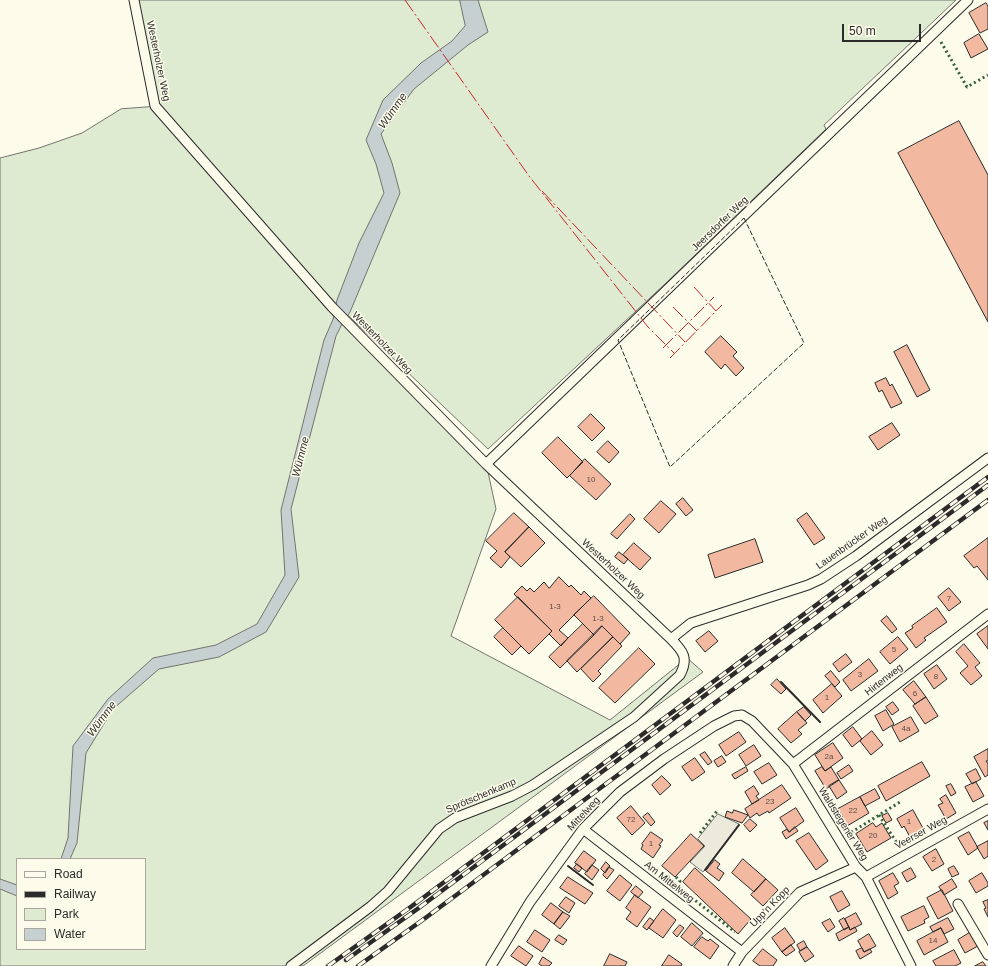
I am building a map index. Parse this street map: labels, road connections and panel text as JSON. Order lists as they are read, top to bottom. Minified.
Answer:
{"streets":{"street":["Westerholzer Weg","Jeersdorfer Weg","Lauenbrücker Weg","Hirtenweg","Sprötschenkamp","Mittelweg","Waldstegener Weg","Veerser Weg","Am Mittelweg","Upp'n Kopp"]},"crossings":[["Westerholzer Weg","Jeersdorfer Weg"],["Westerholzer Weg","Lauenbrücker Weg"],["Westerholzer Weg","Sprötschenkamp"],["Hirtenweg","Waldstegener Weg"],["Mittelweg","Waldstegener Weg"],["Mittelweg","Am Mittelweg"],["Waldstegener Weg","Veerser Weg"],["Waldstegener Weg","Upp'n Kopp"],["Am Mittelweg","Upp'n Kopp"]],"water":["Wümme"],"house_numbers":["10","7","1-3","1-3","5","3","8","6","1","4a","2a","23","22","72","1","20","1","2","14"],"legend":["Road","Railway","Park","Water"],"scale_bar":"50 m"}
